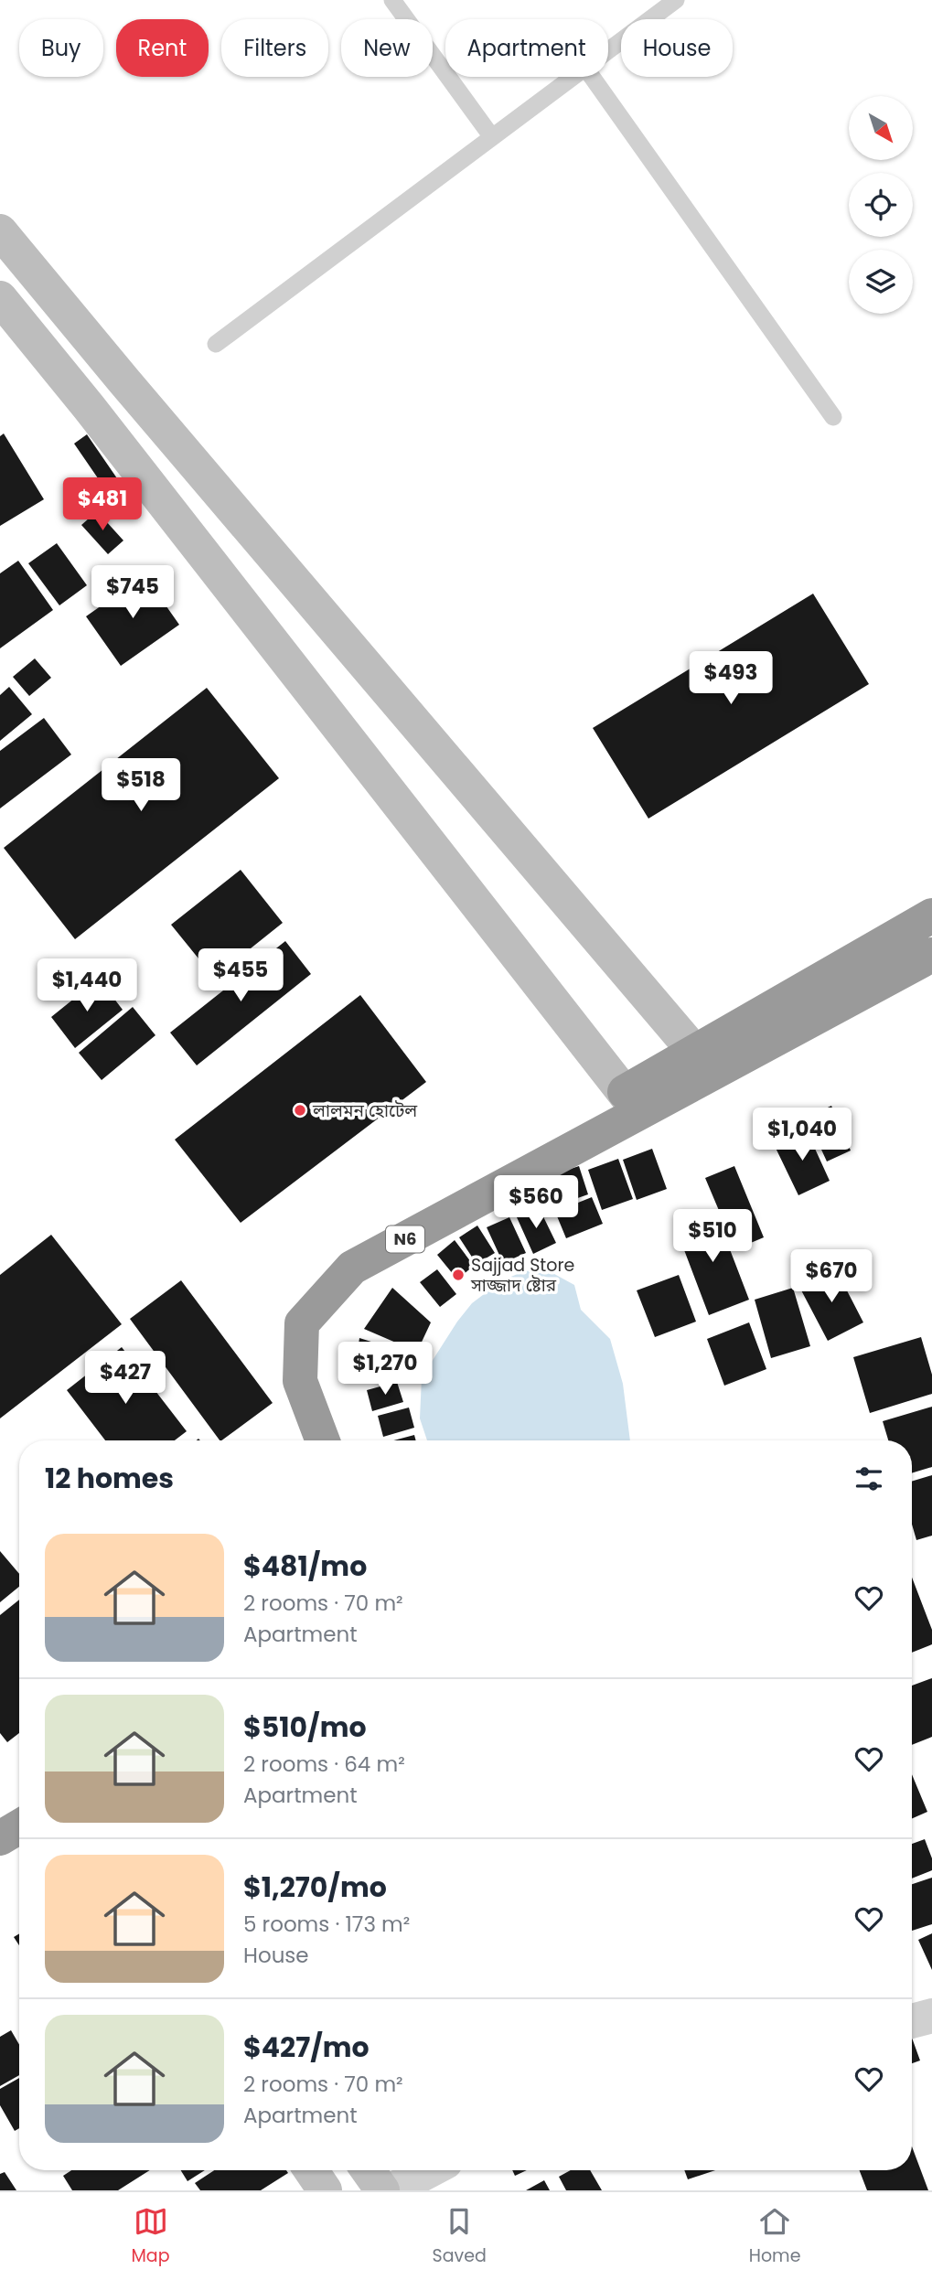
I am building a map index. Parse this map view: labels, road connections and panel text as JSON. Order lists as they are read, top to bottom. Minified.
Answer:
{"streets":{"highway":["N6"]},"places":["লালমন হোটেল","Sajjad Store সাজ্জাদ ষ্টোর"],"north":"bottom right","page":{"chip":["Buy","Rent","Filters","New","Apartment","House"],"price":["$481","$745","$493","$518","$455","$1,440","$1,040","$560","$510","$670","$1,270","$427"],"heading":"12 homes","list":[{"name":"$481/mo","note":"2 rooms · 70 m² · Apartment"},{"name":"$510/mo","note":"2 rooms · 64 m² · Apartment"},{"name":"$1,270/mo","note":"5 rooms · 173 m² · House"},{"name":"$427/mo","note":"2 rooms · 70 m² · Apartment"}],"tabs":["Map","Saved","Home"]}}
